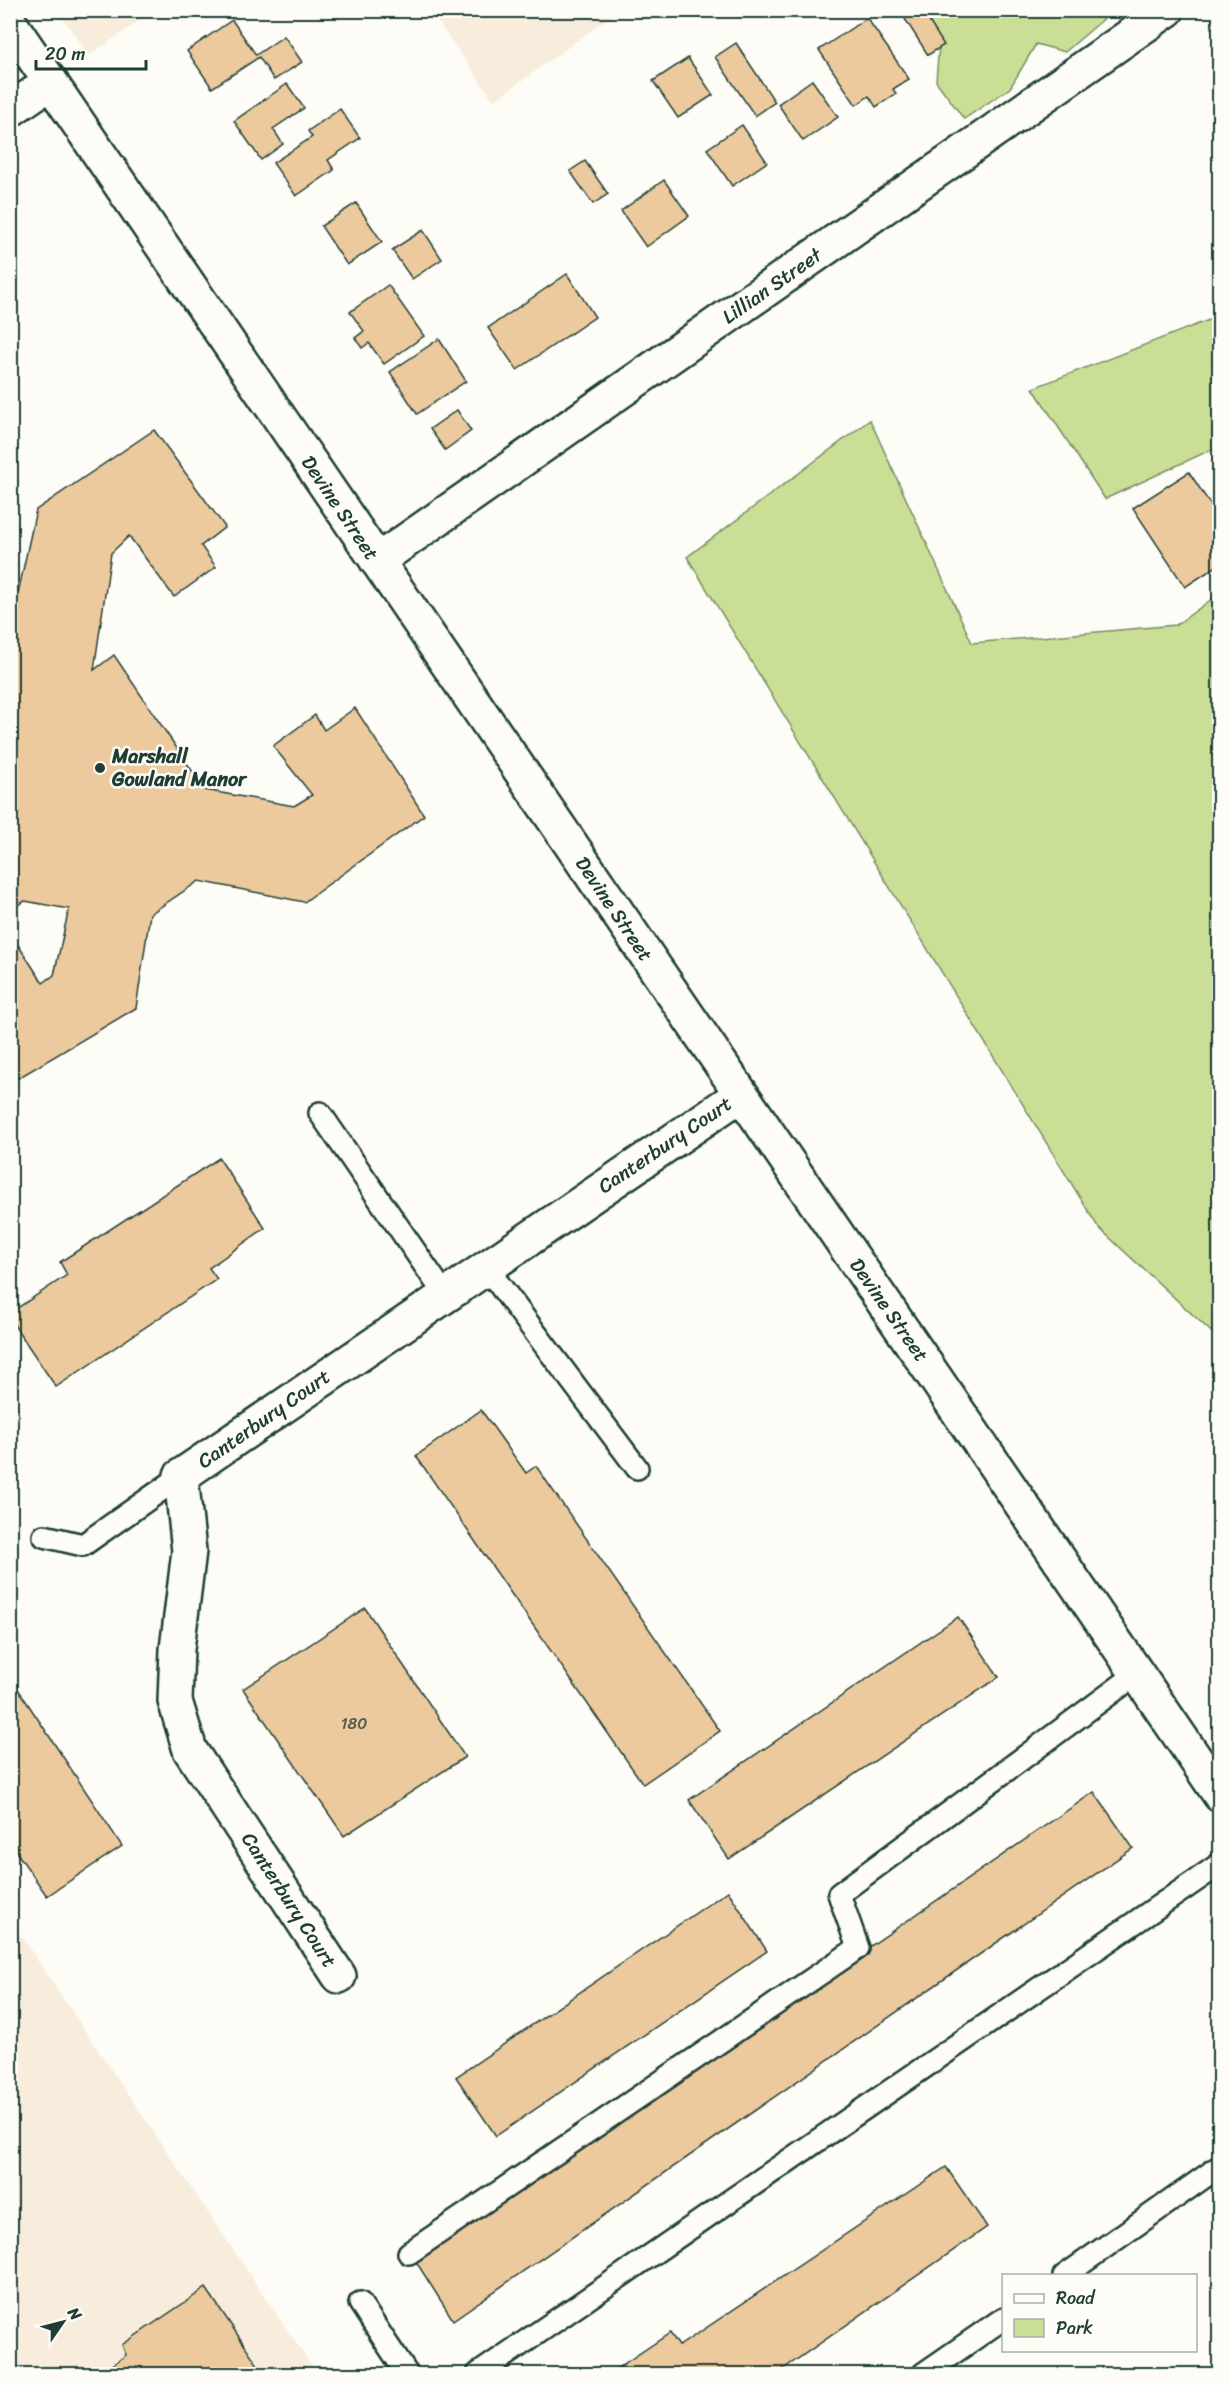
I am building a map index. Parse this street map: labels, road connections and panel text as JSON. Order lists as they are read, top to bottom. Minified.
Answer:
{"streets":{"street":["Lillian Street","Devine Street","Canterbury Court"]},"crossings":[["Lillian Street","Devine Street"],["Devine Street","Canterbury Court"]],"places":["Marshall Gowland Manor"],"house_numbers":["180"],"legend":["Road","Park"],"scale_bar":"20 m","north":"top right"}
